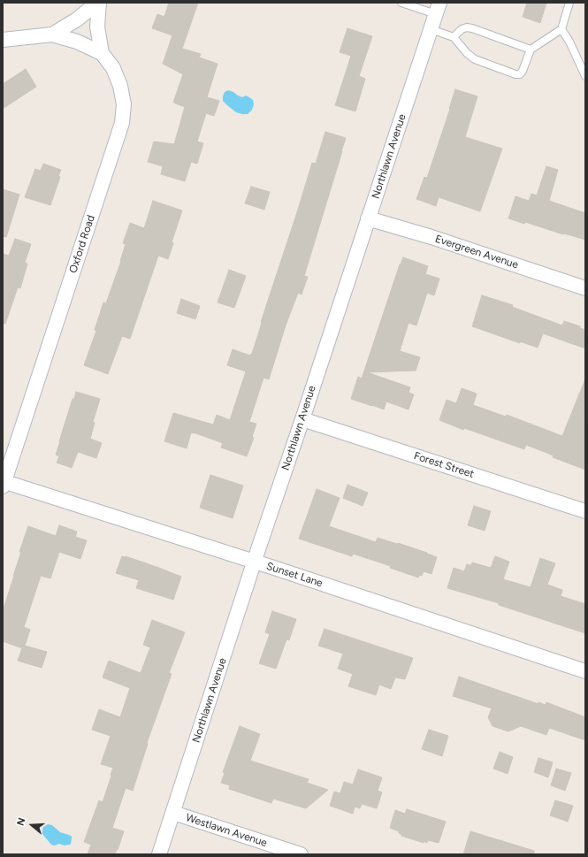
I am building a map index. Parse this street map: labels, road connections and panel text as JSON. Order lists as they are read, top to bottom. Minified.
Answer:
{"streets":{"street":["Northlawn Avenue","Oxford Road","Evergreen Avenue","Forest Street","Sunset Lane","Westlawn Avenue"]},"crossings":[["Northlawn Avenue","Evergreen Avenue"],["Northlawn Avenue","Forest Street"],["Northlawn Avenue","Sunset Lane"],["Northlawn Avenue","Westlawn Avenue"],["Oxford Road","Sunset Lane"]],"north":"left"}
